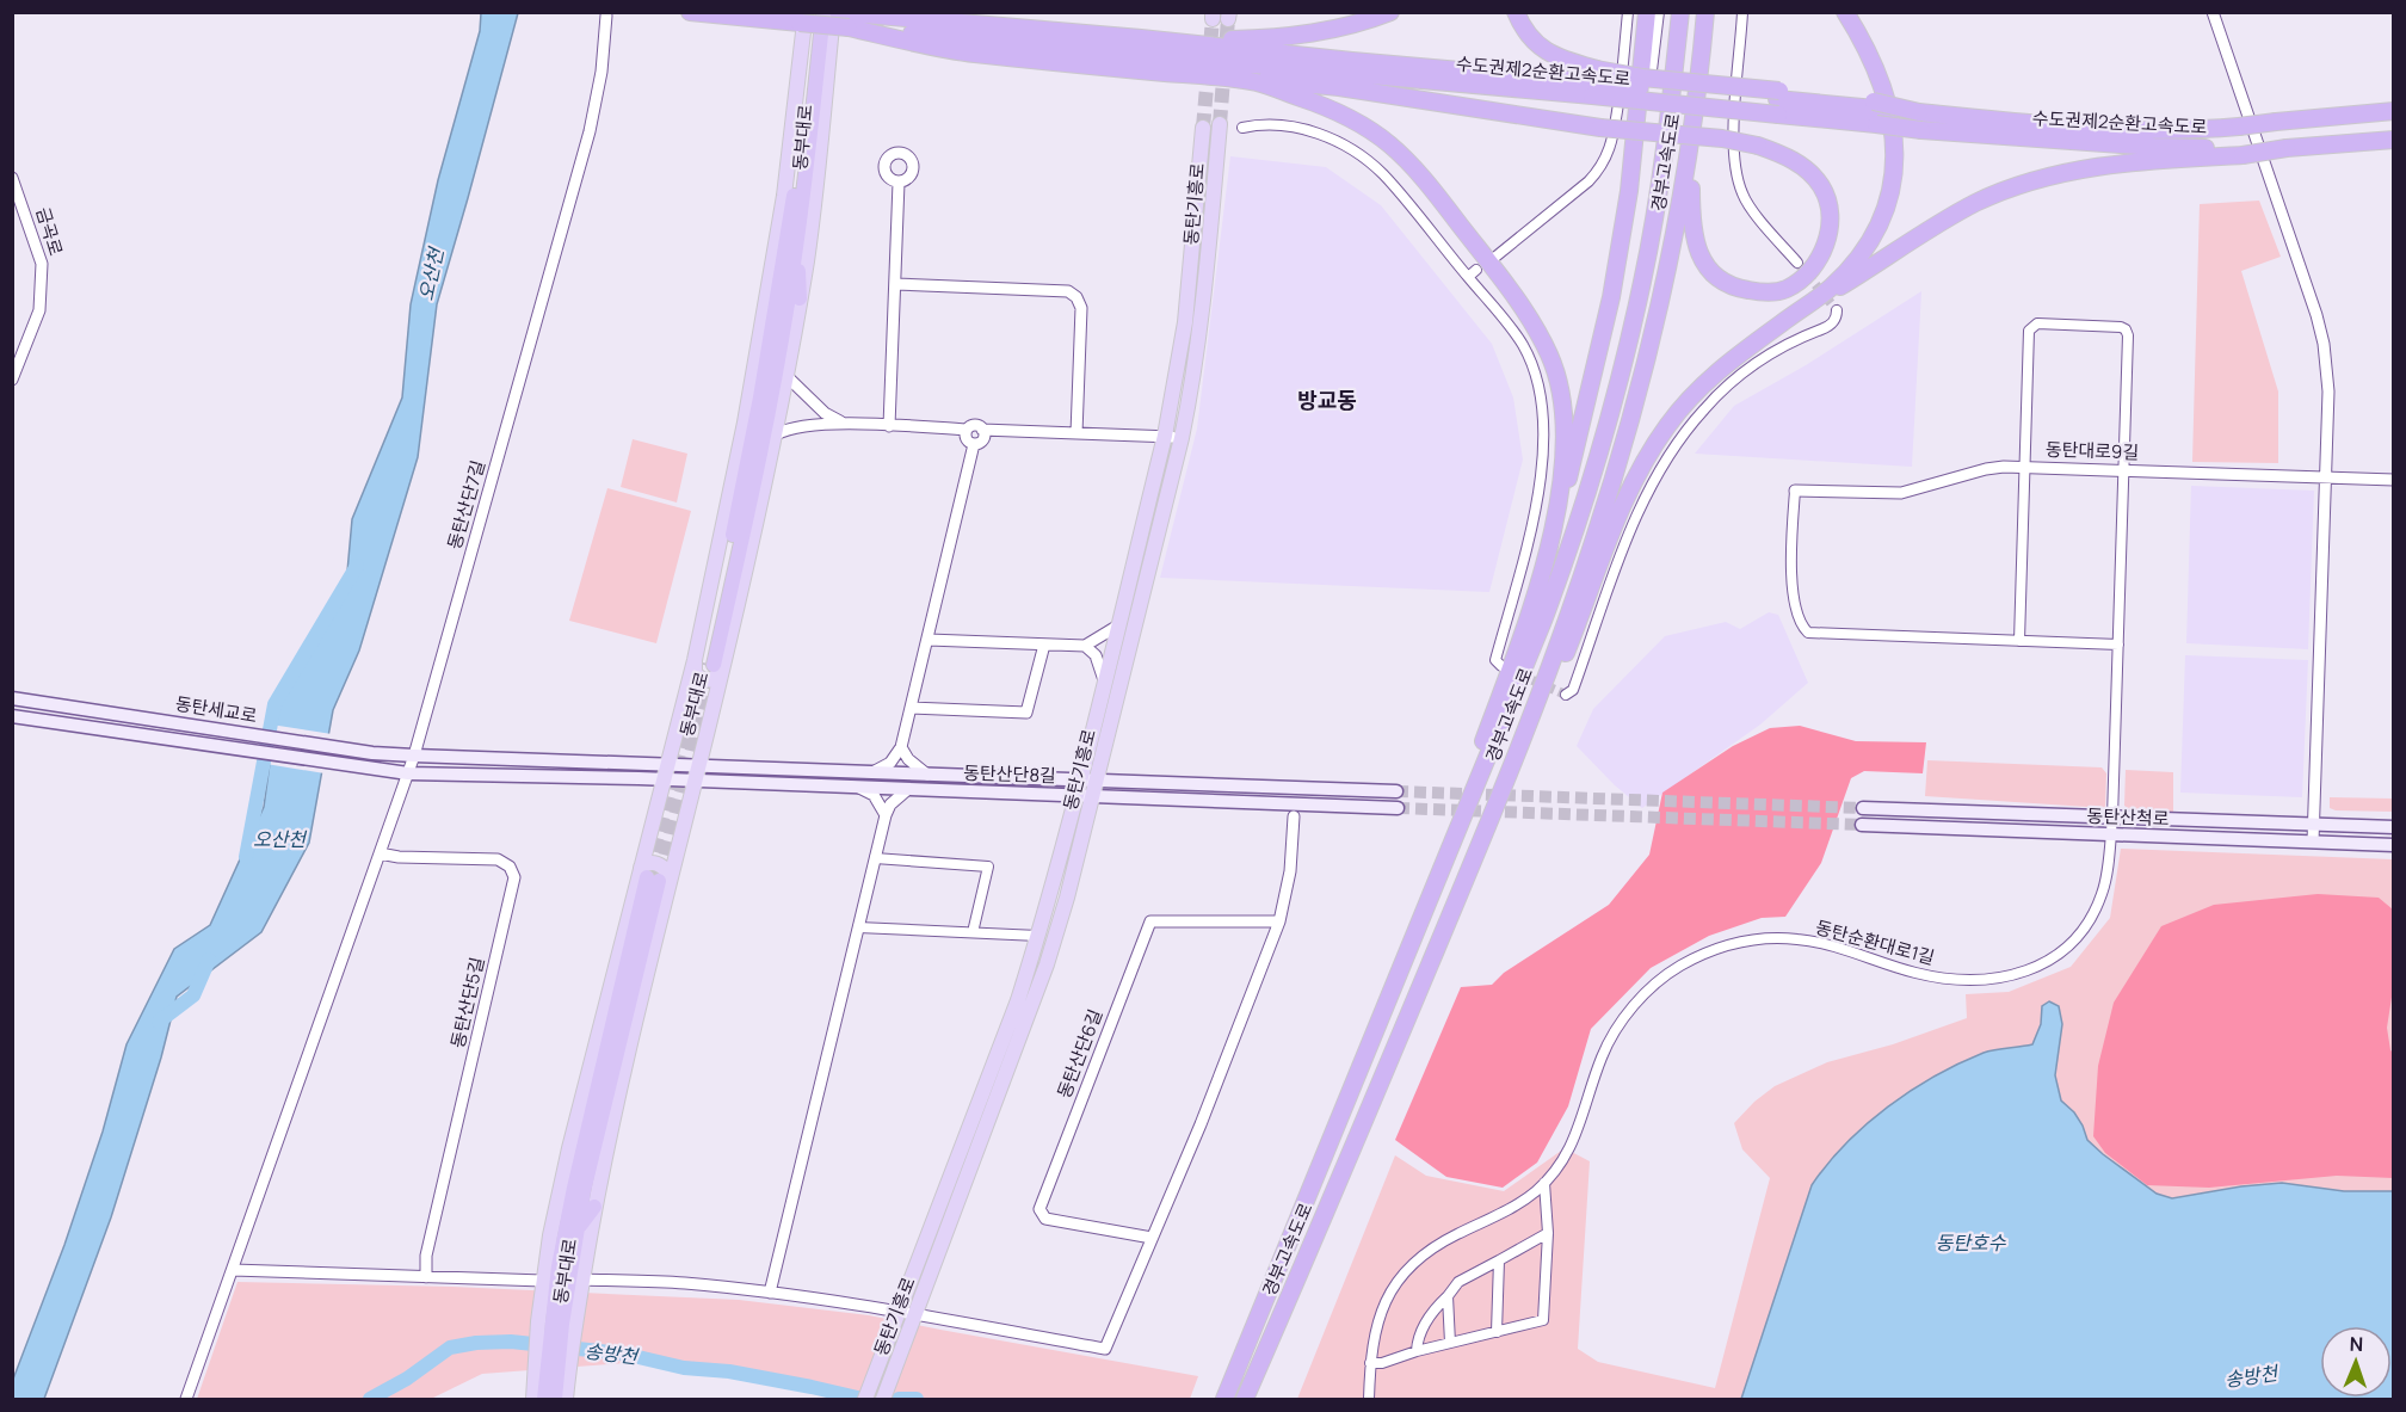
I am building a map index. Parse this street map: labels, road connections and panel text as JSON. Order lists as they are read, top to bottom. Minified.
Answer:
{"streets":{"highway":["수도권제2순환고속도로","동부대로","경부고속도로"],"main road":["동탄기흥로","동탄세교로","동탄산단8길","동탄산척로"],"street":["금곡로","동탄대로9길","동탄산단7길","동탄순환대로1길","동탄산단5길","동탄산단6길"]},"crossings":[["수도권제2순환고속도로","동부대로"],["동부대로","동탄산단8길"],["동탄기흥로","동탄산단8길"],["동탄대로9길","동탄순환대로1길"],["동탄산단7길","동탄세교로"],["동탄산척로","동탄순환대로1길"]],"districts":["방교동"],"water":["오산천","동탄호수","송방천"],"north":"top"}
